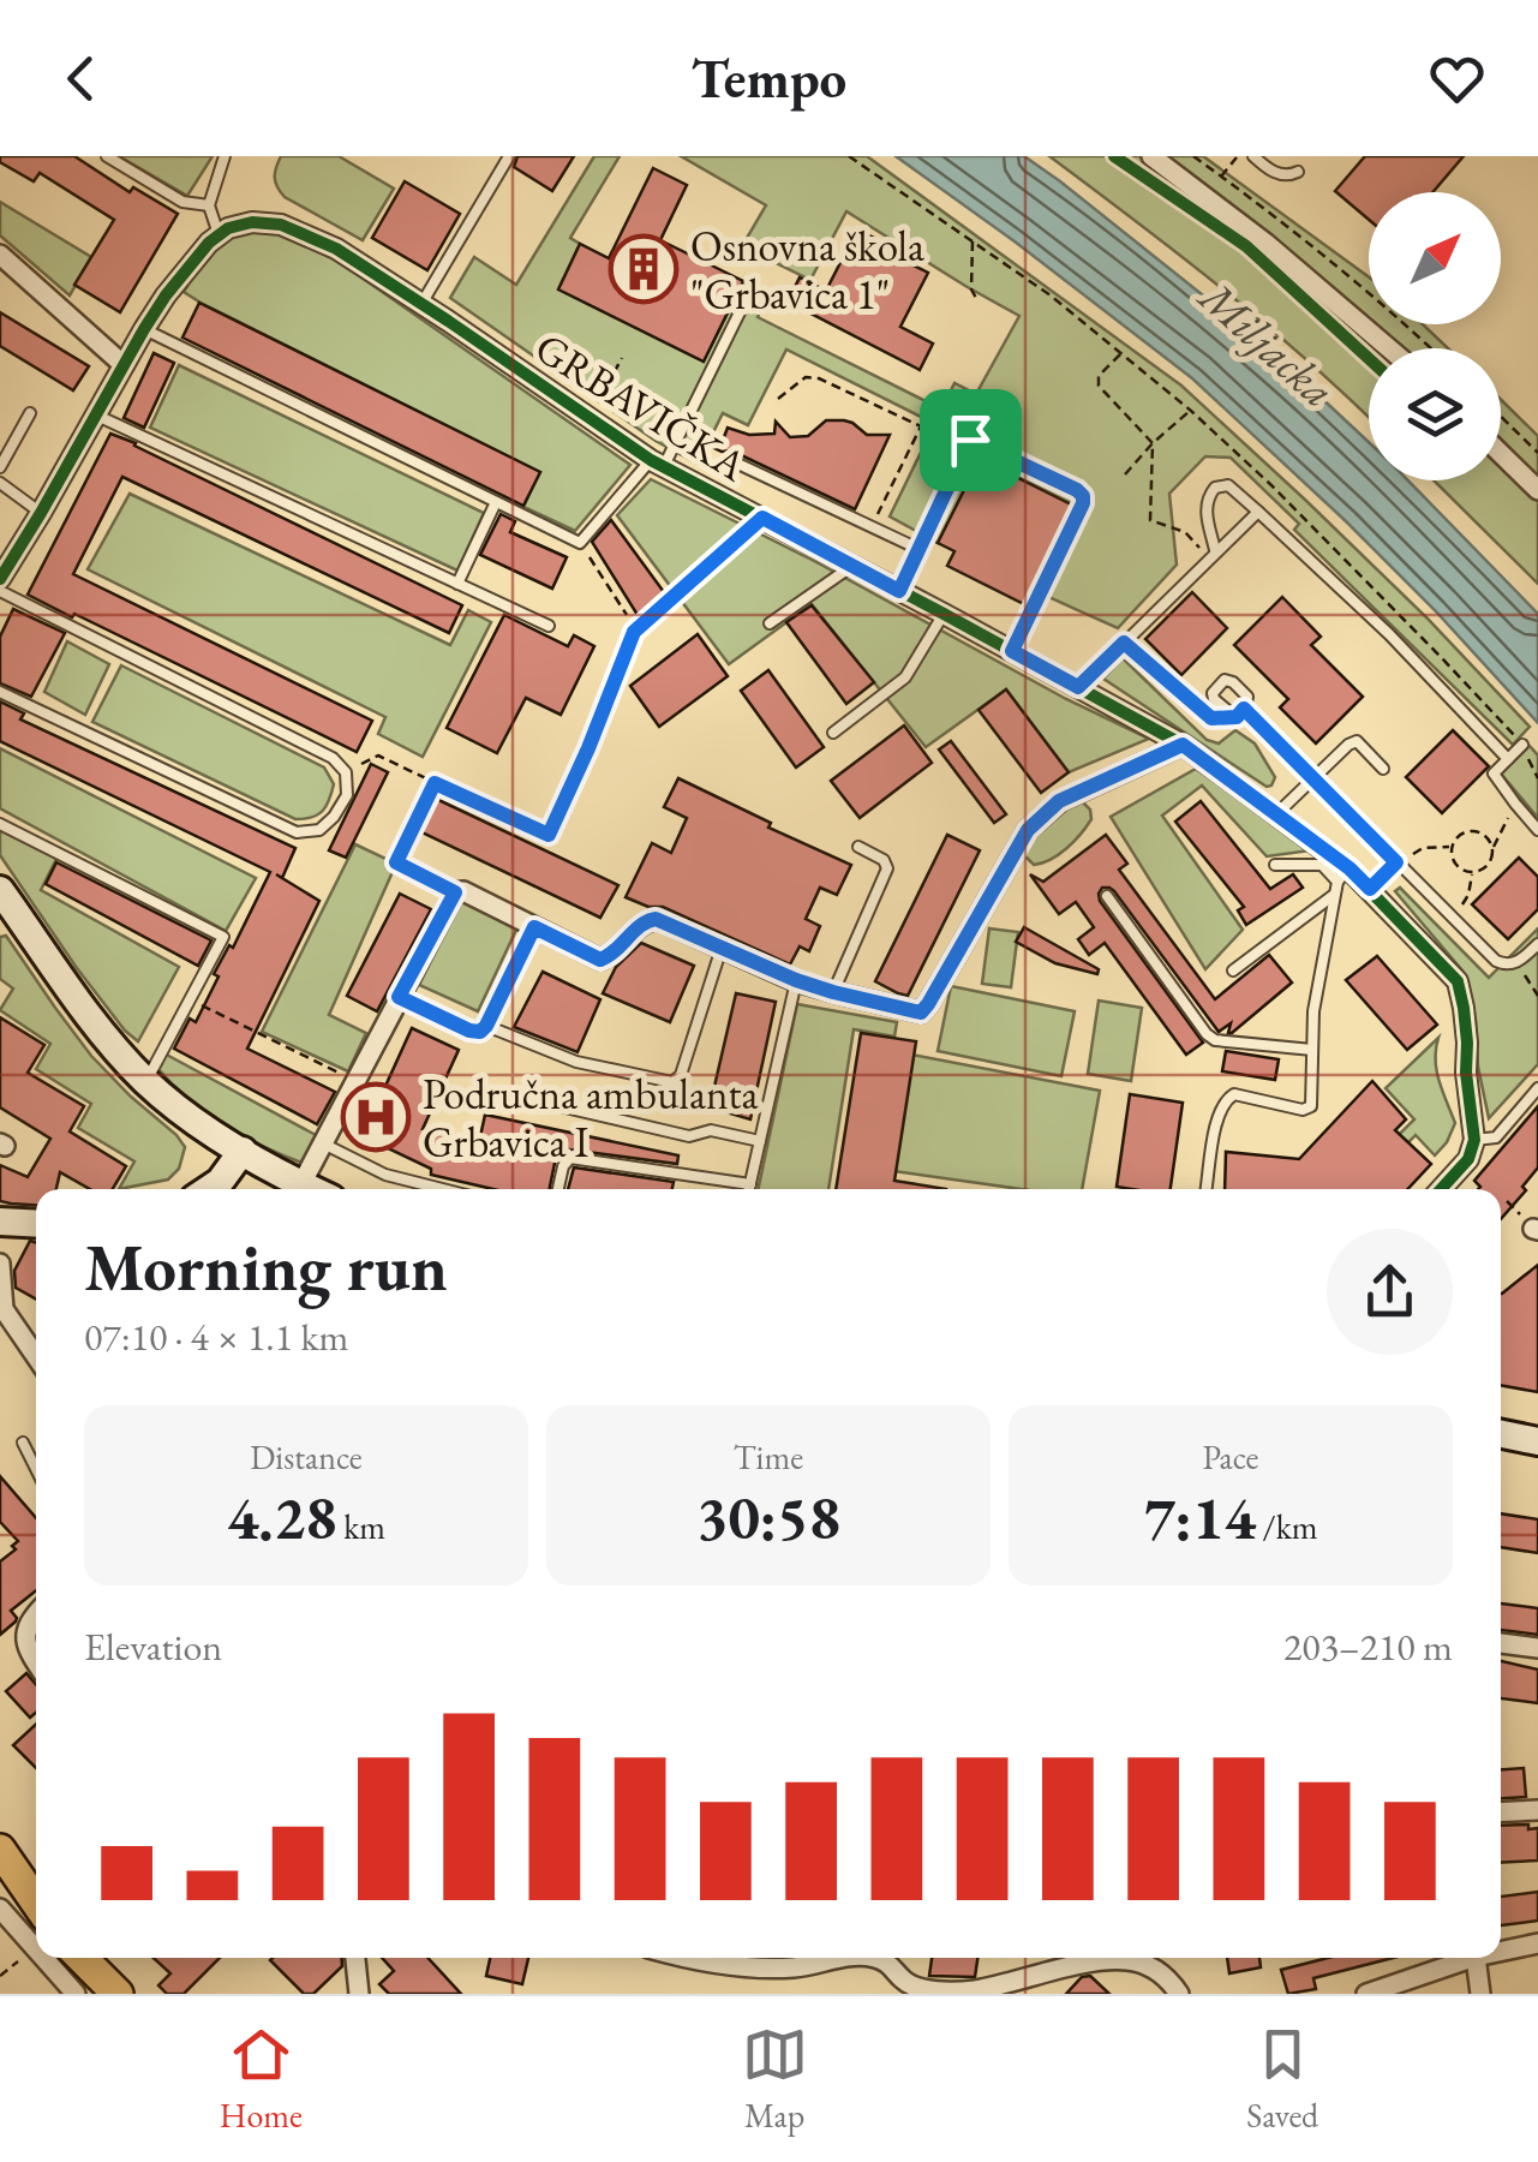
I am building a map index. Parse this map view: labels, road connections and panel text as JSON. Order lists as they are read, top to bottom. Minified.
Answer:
{"streets":{"street":["GRBAVIČKA"]},"water":["Miljacka"],"places":{"building":["Osnovna škola \"Grbavica 1\""],"hospital":["Područna ambulanta Grbavica I"]},"north":"top right","page":{"header":"Tempo","heading":["Morning run","07:10 · 4 × 1.1 km"],"stats":[["Distance","4.28 km"],["Time","30:58"],["Pace","7:14 /km"]],"chart":["Elevation","203–210 m"],"tabs":["Home","Map","Saved"]}}
